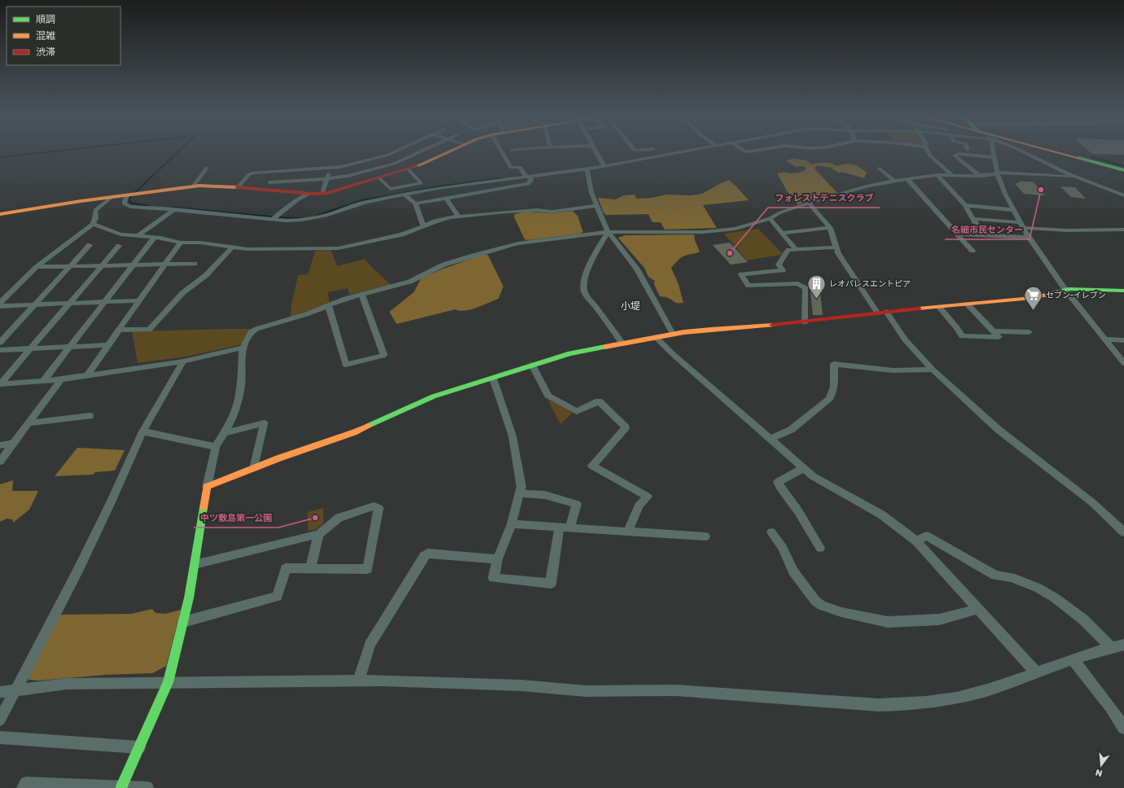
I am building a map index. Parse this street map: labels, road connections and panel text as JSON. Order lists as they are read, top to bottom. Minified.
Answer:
{"districts":["小堤"],"places":{"other":["名細市民センター","フォレストテニスクラブ","中ツ敷島第一公園"],"building":["レオパレスエントピア"],"supermarket":["セブン-イレブン"]},"legend":["順調","混雑","渋滞"],"north":"bottom"}
